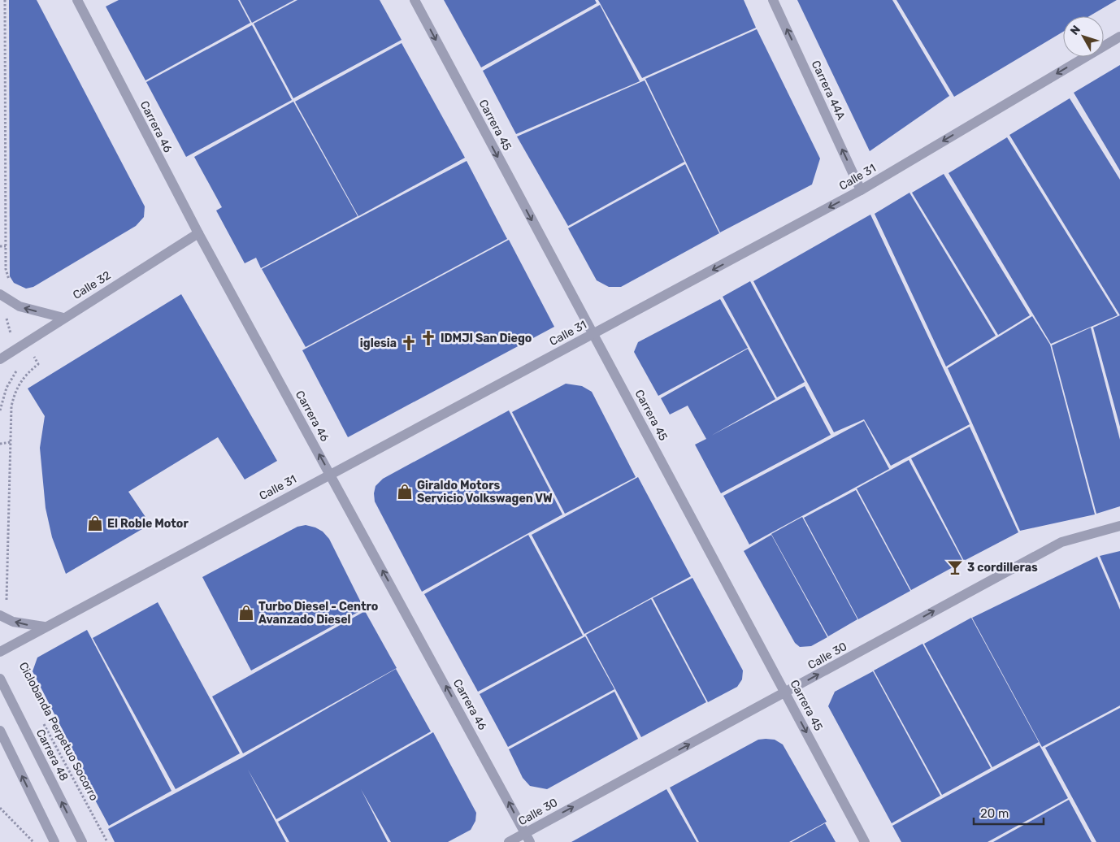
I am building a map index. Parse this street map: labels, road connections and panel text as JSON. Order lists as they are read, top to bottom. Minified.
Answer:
{"streets":{"street":["Carrera 44A","Carrera 45","Carrera 46","Calle 31","Calle 32","Calle 30","Carrera 48"],"path":["Ciclobanda Perpetuo Socorro"]},"crossings":[["Carrera 44A","Calle 31"],["Carrera 45","Calle 31"],["Carrera 45","Calle 30"],["Carrera 46","Calle 31"],["Carrera 46","Calle 32"],["Carrera 46","Calle 30"]],"one_way":["Carrera 44A","Carrera 45","Carrera 46","Calle 31","Calle 30"],"places":{"church":["IDMJI San Diego","iglesia"],"shop":["Giraldo Motors Servicio Volkswagen VW","El Roble Motor","Turbo Diesel - Centro Avanzado Diesel"],"bar":["3 cordilleras"]},"scale_bar":"20 m","north":"top left"}
